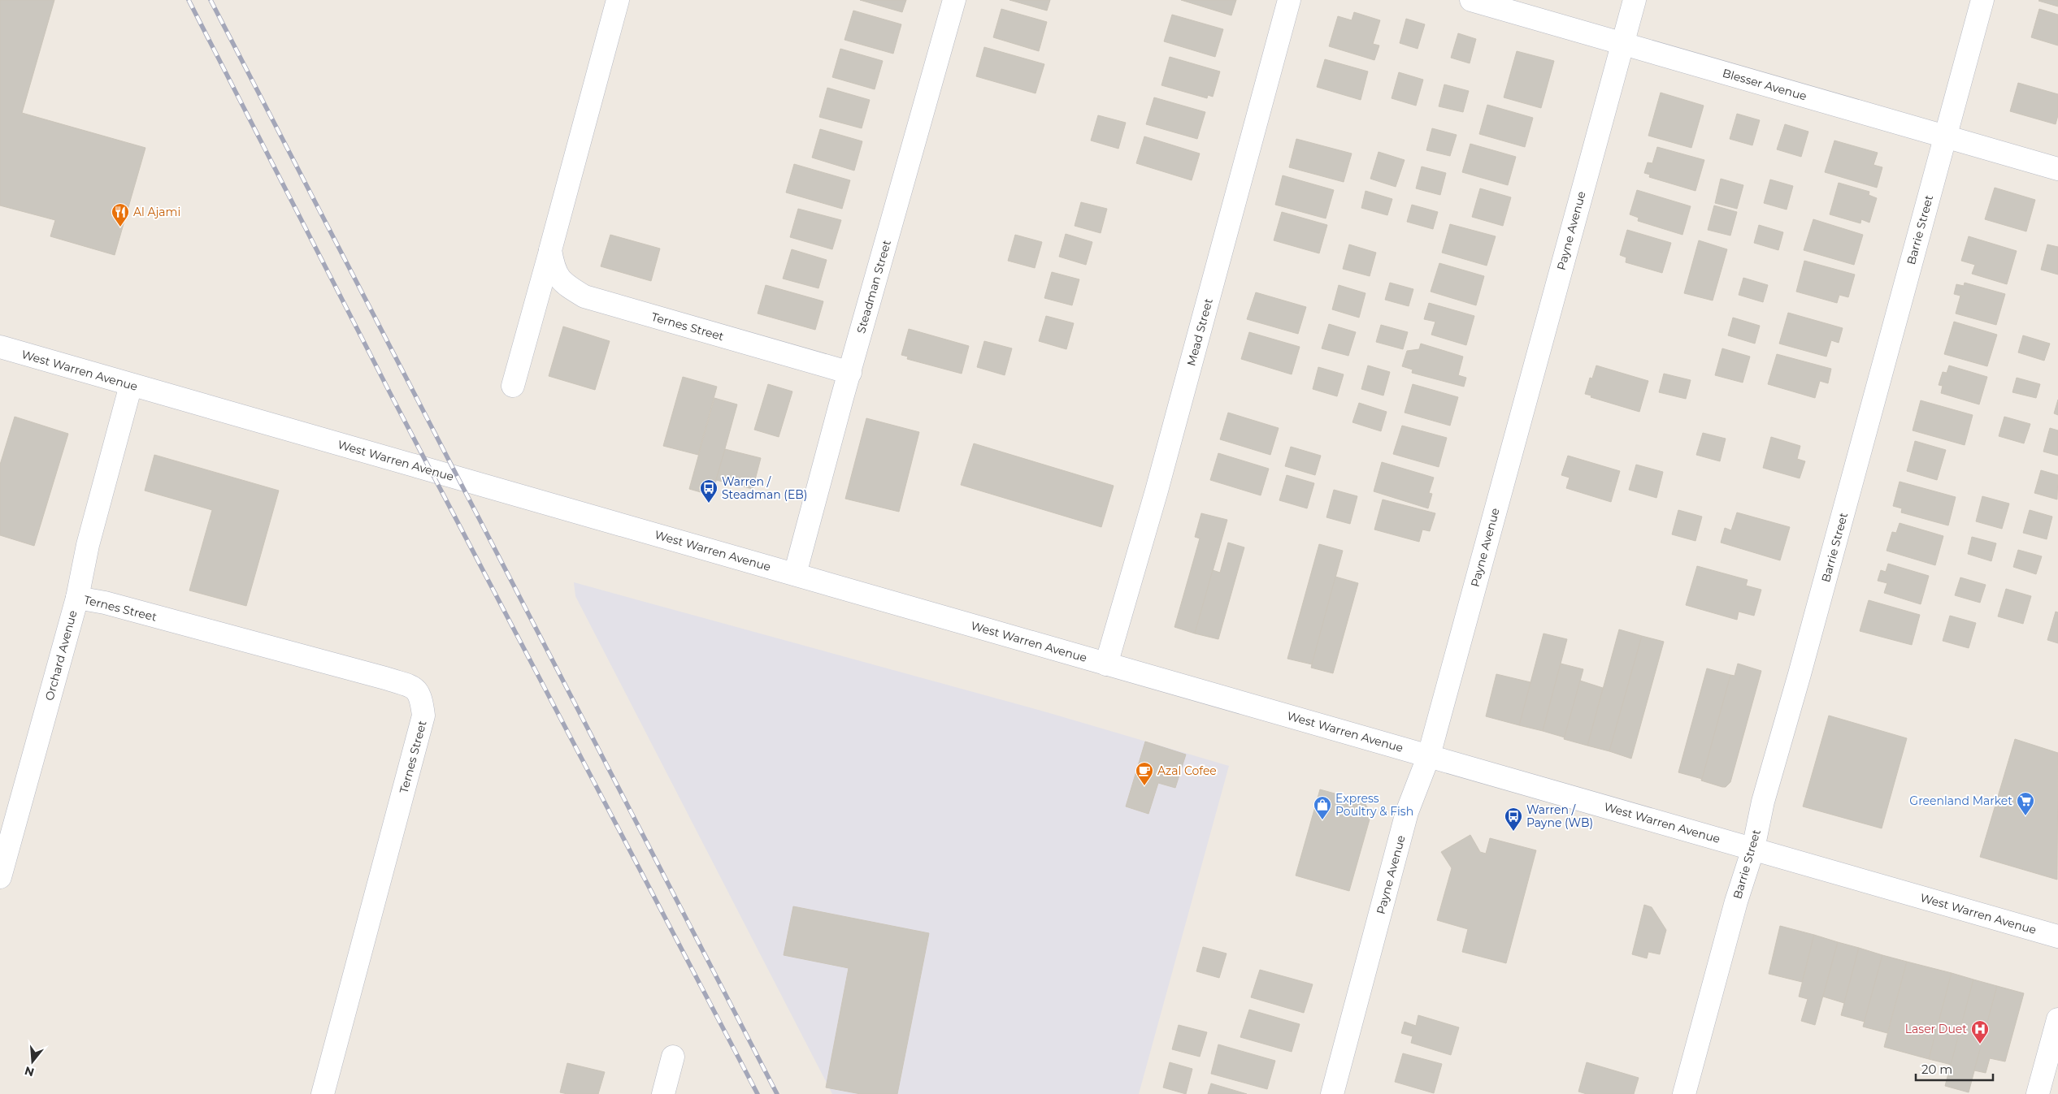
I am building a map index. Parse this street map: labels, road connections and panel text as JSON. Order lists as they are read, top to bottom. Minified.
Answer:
{"streets":{"street":["Blesser Avenue","Barrie Street","Payne Avenue","Steadman Street","Ternes Street","Mead Street","West Warren Avenue","Orchard Avenue"]},"crossings":[["Blesser Avenue","Barrie Street"],["Blesser Avenue","Payne Avenue"],["Barrie Street","West Warren Avenue"],["Payne Avenue","West Warren Avenue"],["Steadman Street","Ternes Street"],["Steadman Street","West Warren Avenue"],["Ternes Street","Orchard Avenue"],["Mead Street","West Warren Avenue"],["West Warren Avenue","Orchard Avenue"]],"places":{"restaurant":["Al Ajami"],"bus stop":["Warren / Steadman (EB)","Warren / Payne (WB)"],"cafe":["Azal Cofee"],"supermarket":["Greenland Market"],"shop":["Express Poultry & Fish"],"hospital":["Laser Duet"]},"scale_bar":"20 m","north":"bottom"}
